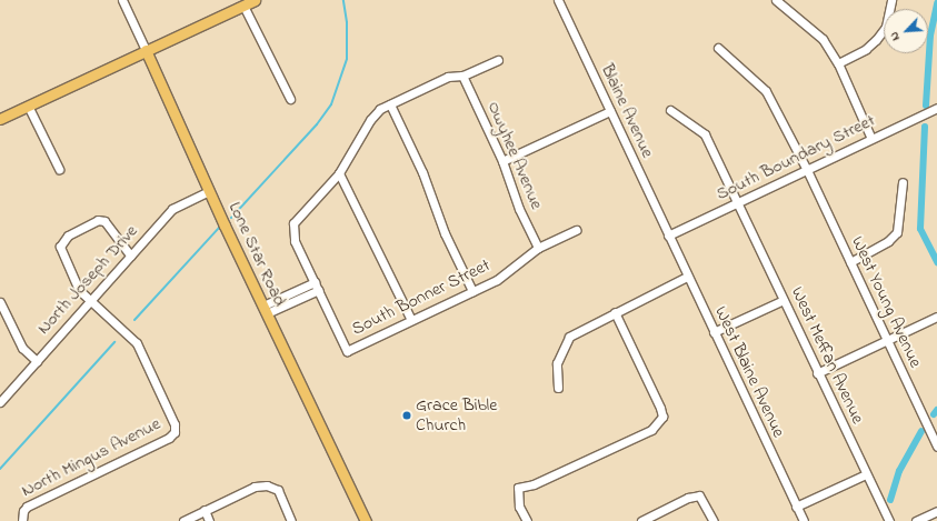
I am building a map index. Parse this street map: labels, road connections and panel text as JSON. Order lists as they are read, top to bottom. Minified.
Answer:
{"streets":{"main road":["Lone Star Road"],"street":["Blaine Avenue","Owyhee Avenue","South Boundary Street","North Joseph Drive","South Bonner Street","West Young Avenue","West Meffan Avenue","West Blaine Avenue","North Mingus Avenue"]},"crossings":[["Blaine Avenue","South Boundary Street"],["Blaine Avenue","West Blaine Avenue"],["Owyhee Avenue","South Bonner Street"],["South Boundary Street","West Young Avenue"],["South Boundary Street","West Meffan Avenue"],["South Boundary Street","West Blaine Avenue"],["Lone Star Road","North Joseph Drive"],["North Joseph Drive","North Mingus Avenue"]],"places":["Grace Bible Church"],"north":"bottom left"}
